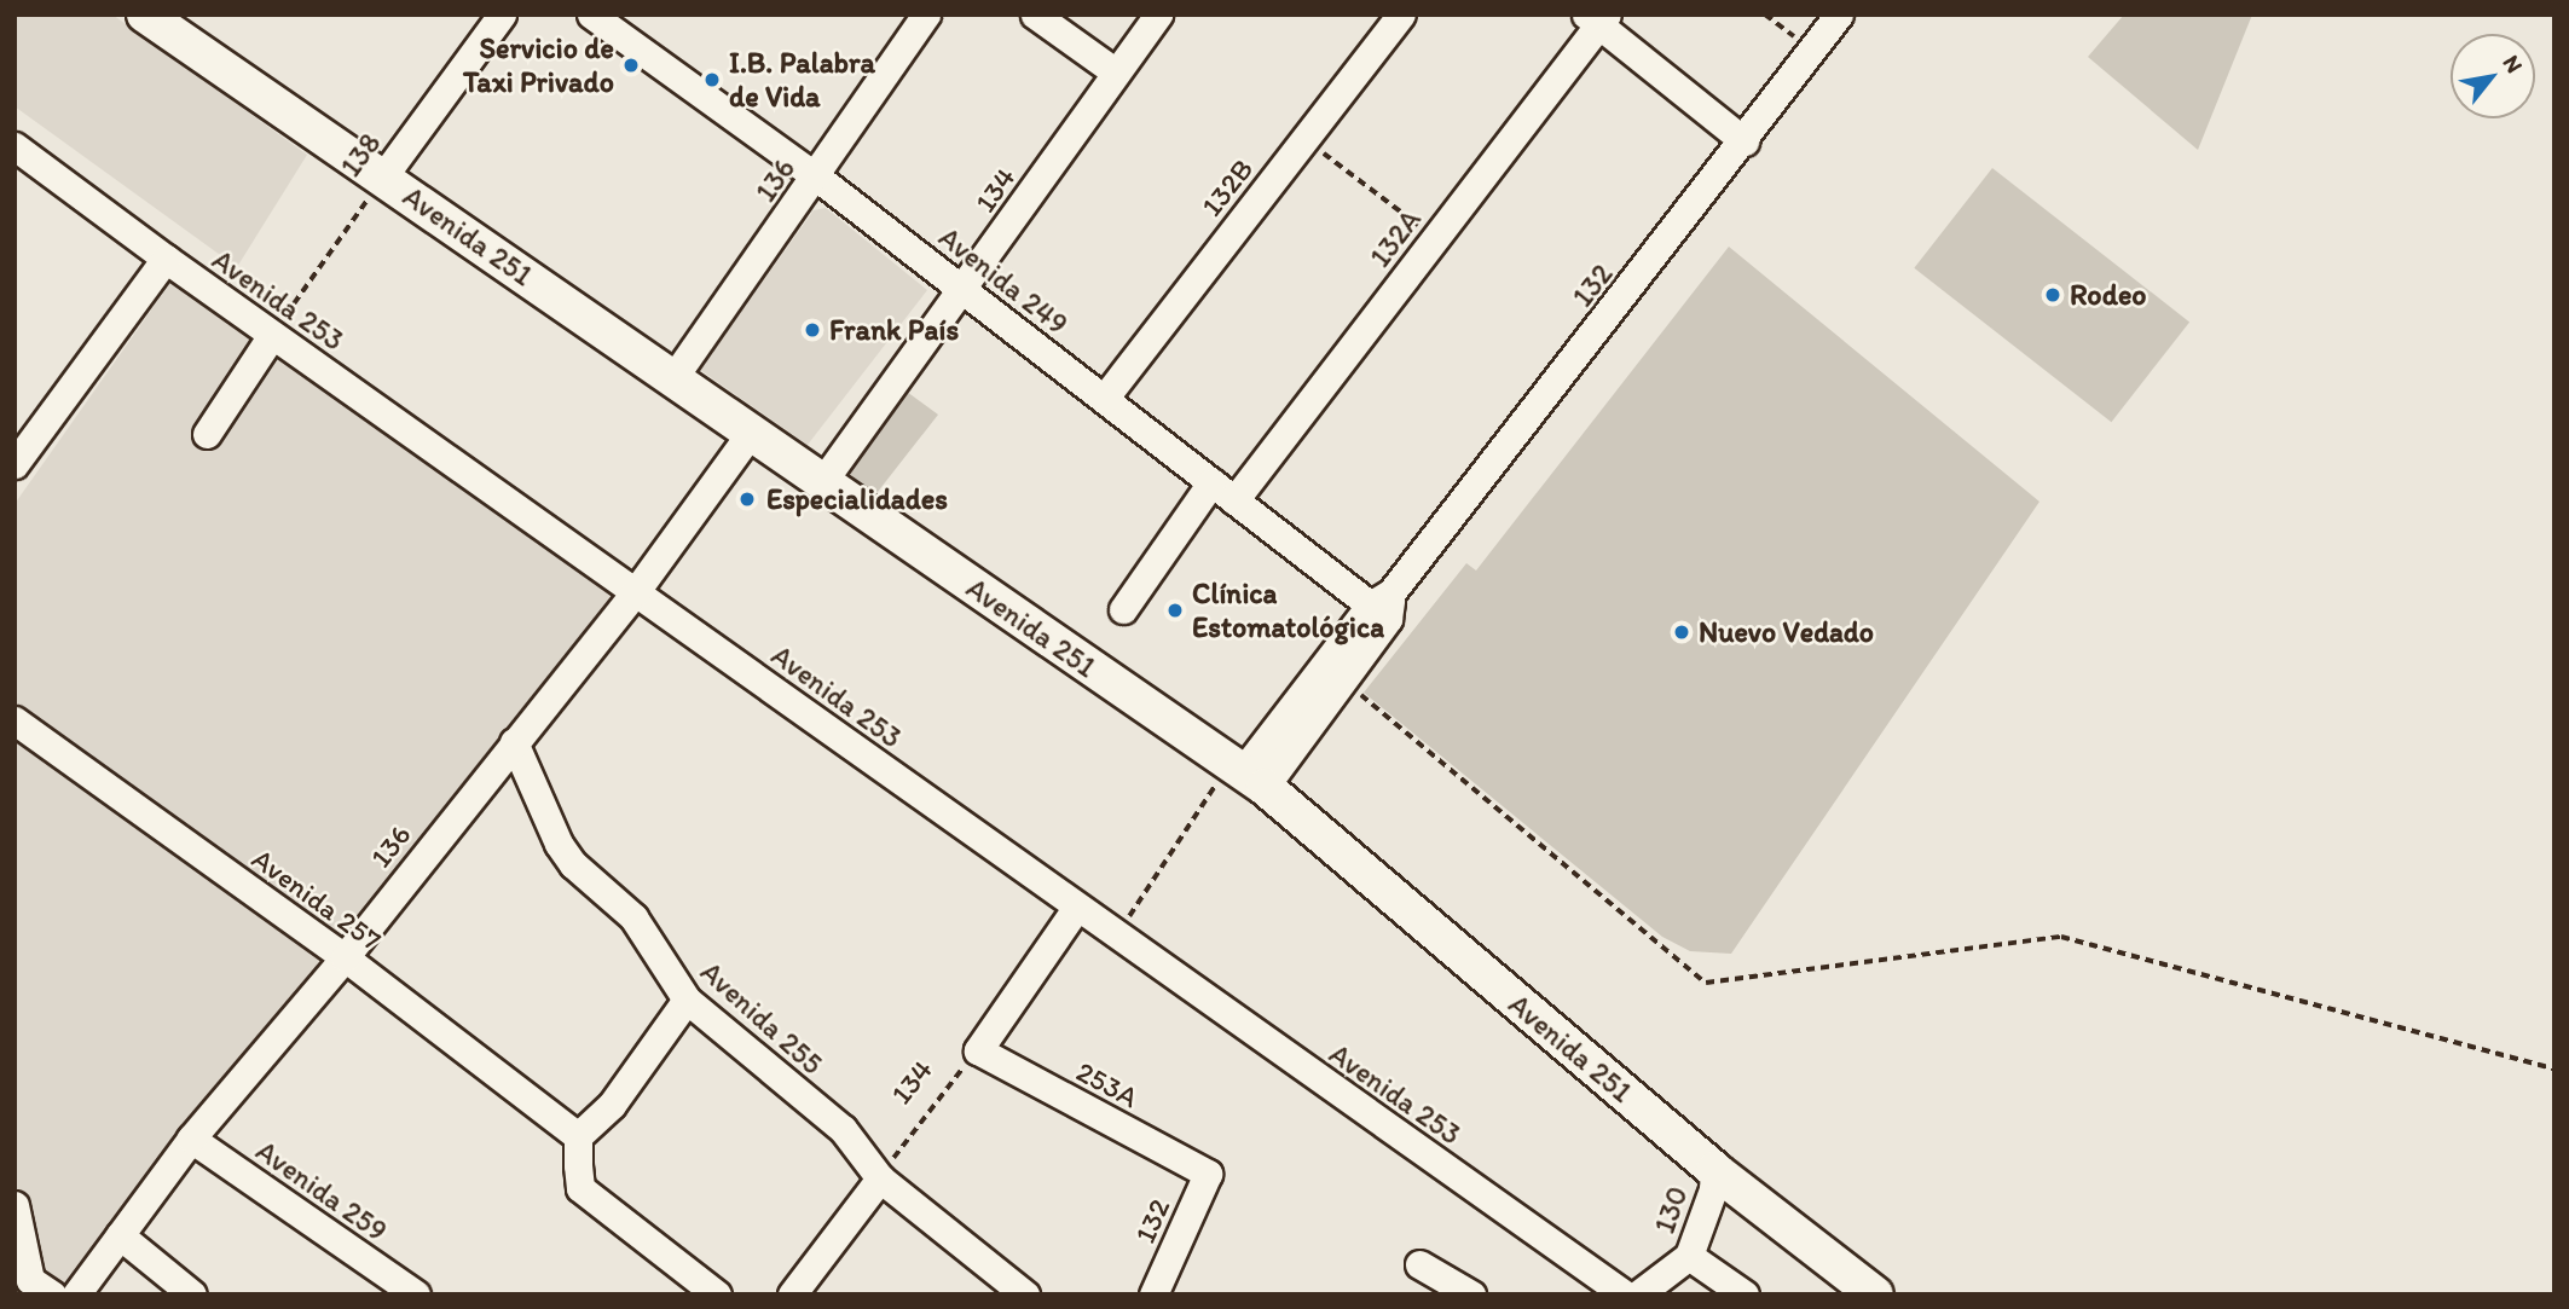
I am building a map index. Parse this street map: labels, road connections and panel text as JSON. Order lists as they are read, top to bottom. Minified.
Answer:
{"streets":{"main road":["Avenida 251"],"street":["138","136","132B","134","132A","Avenida 249","132","Avenida 253","Avenida 257","Avenida 255","253A","Avenida 259","130"]},"crossings":[["138","Avenida 251"],["138","Avenida 253"],["136","Avenida 251"],["136","Avenida 249"],["136","Avenida 253"],["136","Avenida 257"],["136","Avenida 255"],["136","Avenida 259"],["132B","Avenida 249"],["134","Avenida 251"],["134","Avenida 249"],["134","Avenida 255"],["134","253A"],["Avenida 251","132"],["Avenida 251","130"],["132A","Avenida 249"],["Avenida 249","132"],["132","253A"]],"places":["Servicio de Taxi Privado","I.B. Palabra de Vida","Rodeo","Frank País","Especialidades","Clínica Estomatológica","Nuevo Vedado"],"north":"top right"}
